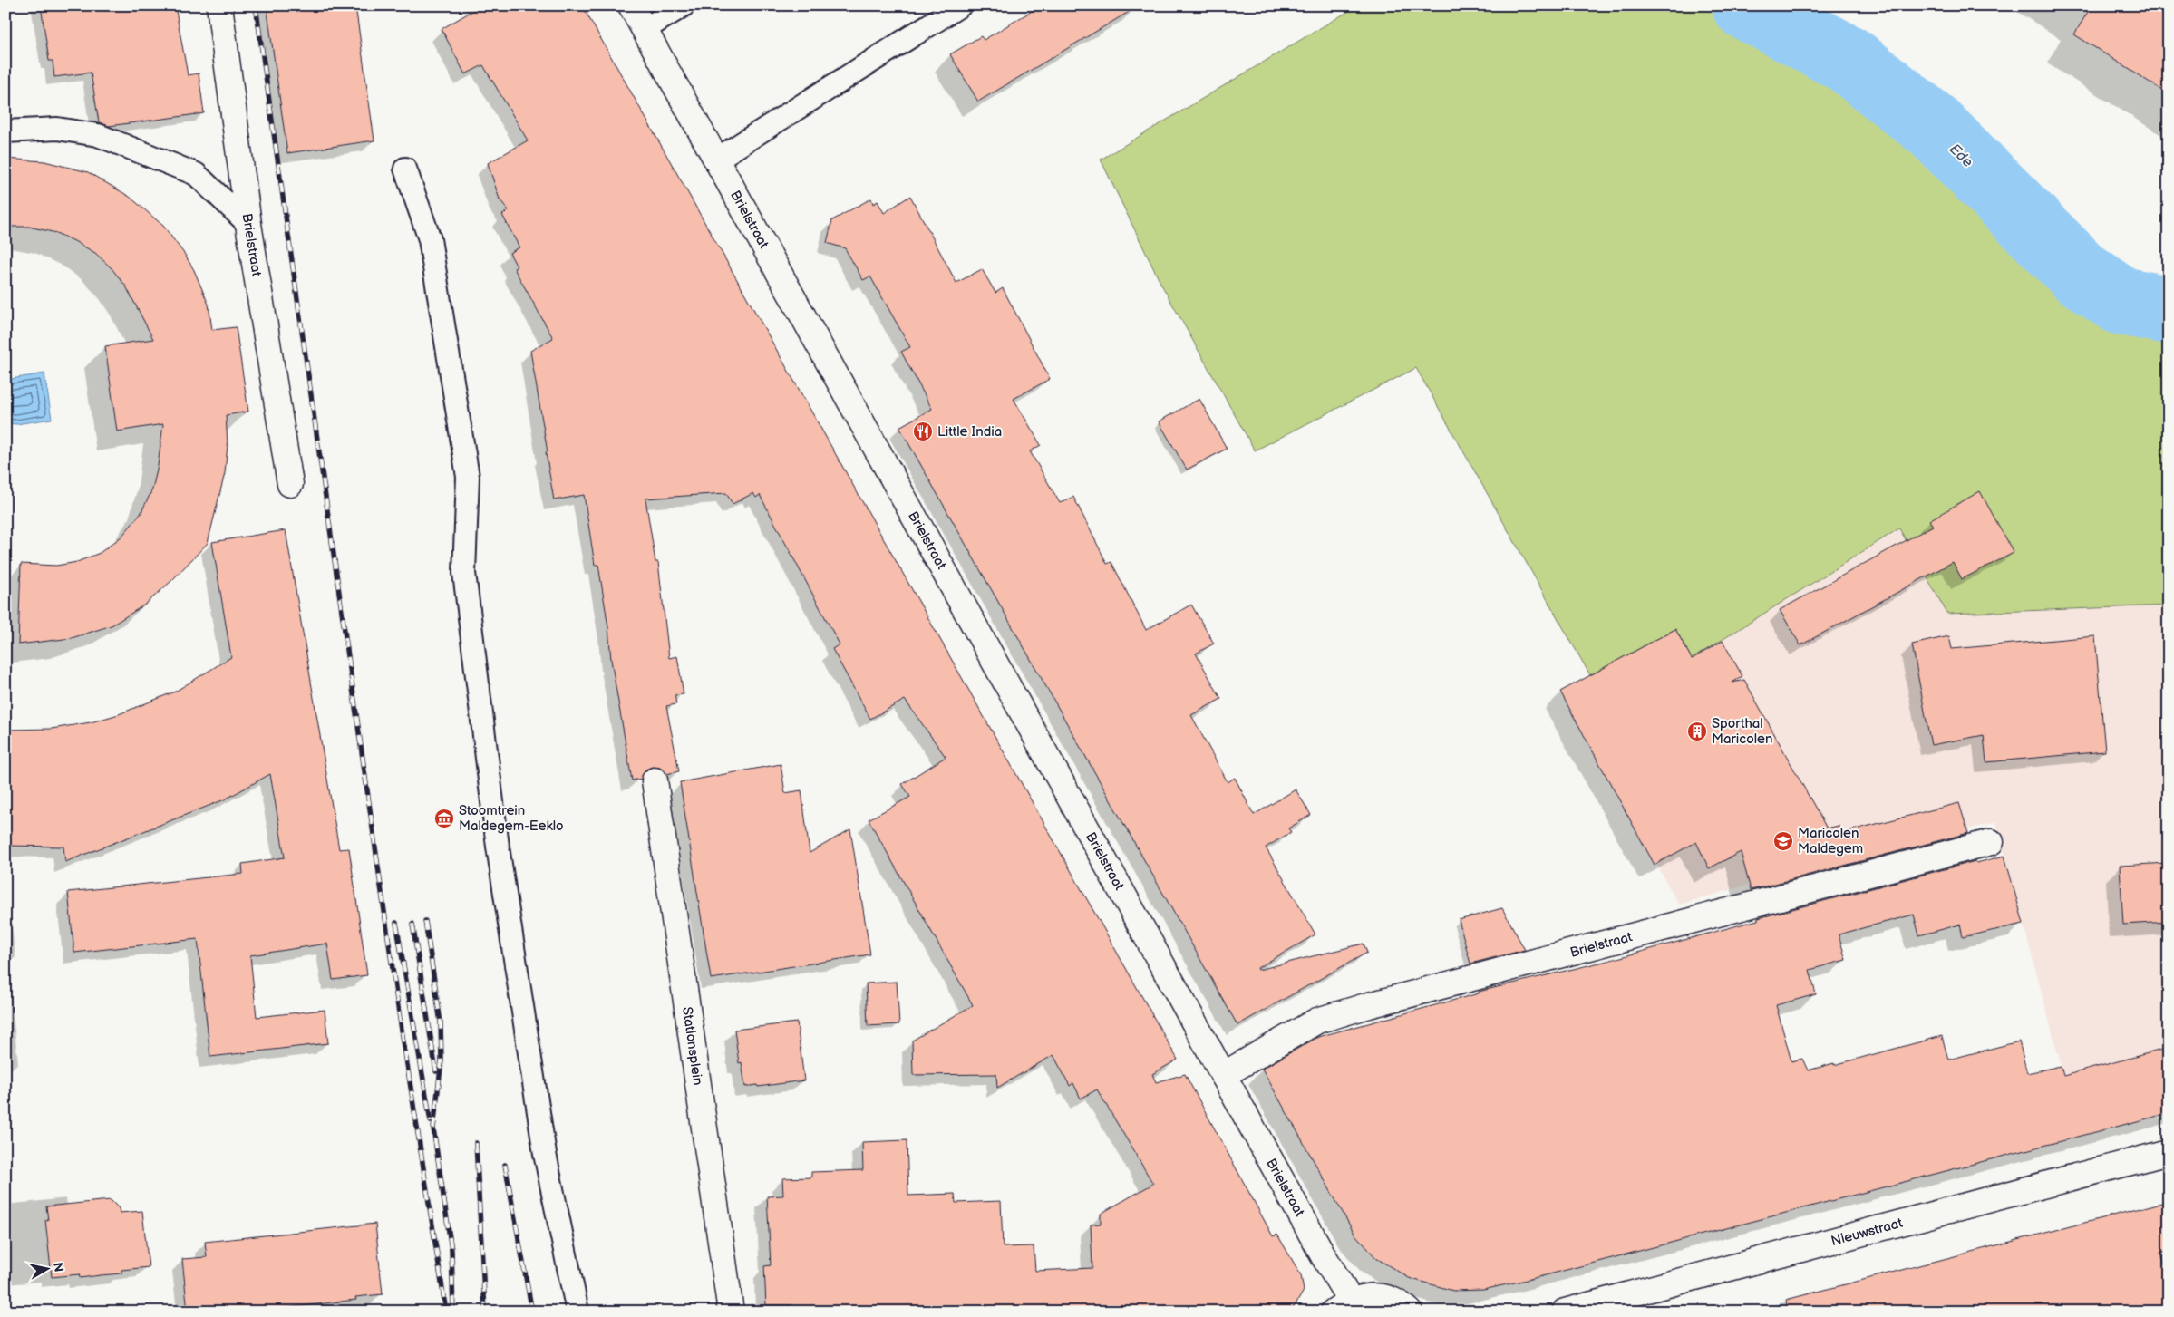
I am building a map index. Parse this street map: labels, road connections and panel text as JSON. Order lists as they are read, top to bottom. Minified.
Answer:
{"streets":{"street":["Brielstraat","Stationsplein","Nieuwstraat"]},"water":["Ede"],"places":{"restaurant":["Little India"],"building":["Sporthal Maricolen"],"museum":["Stoomtrein Maldegem-Eeklo"],"school or university":["Maricolen Maldegem"]},"north":"right"}
